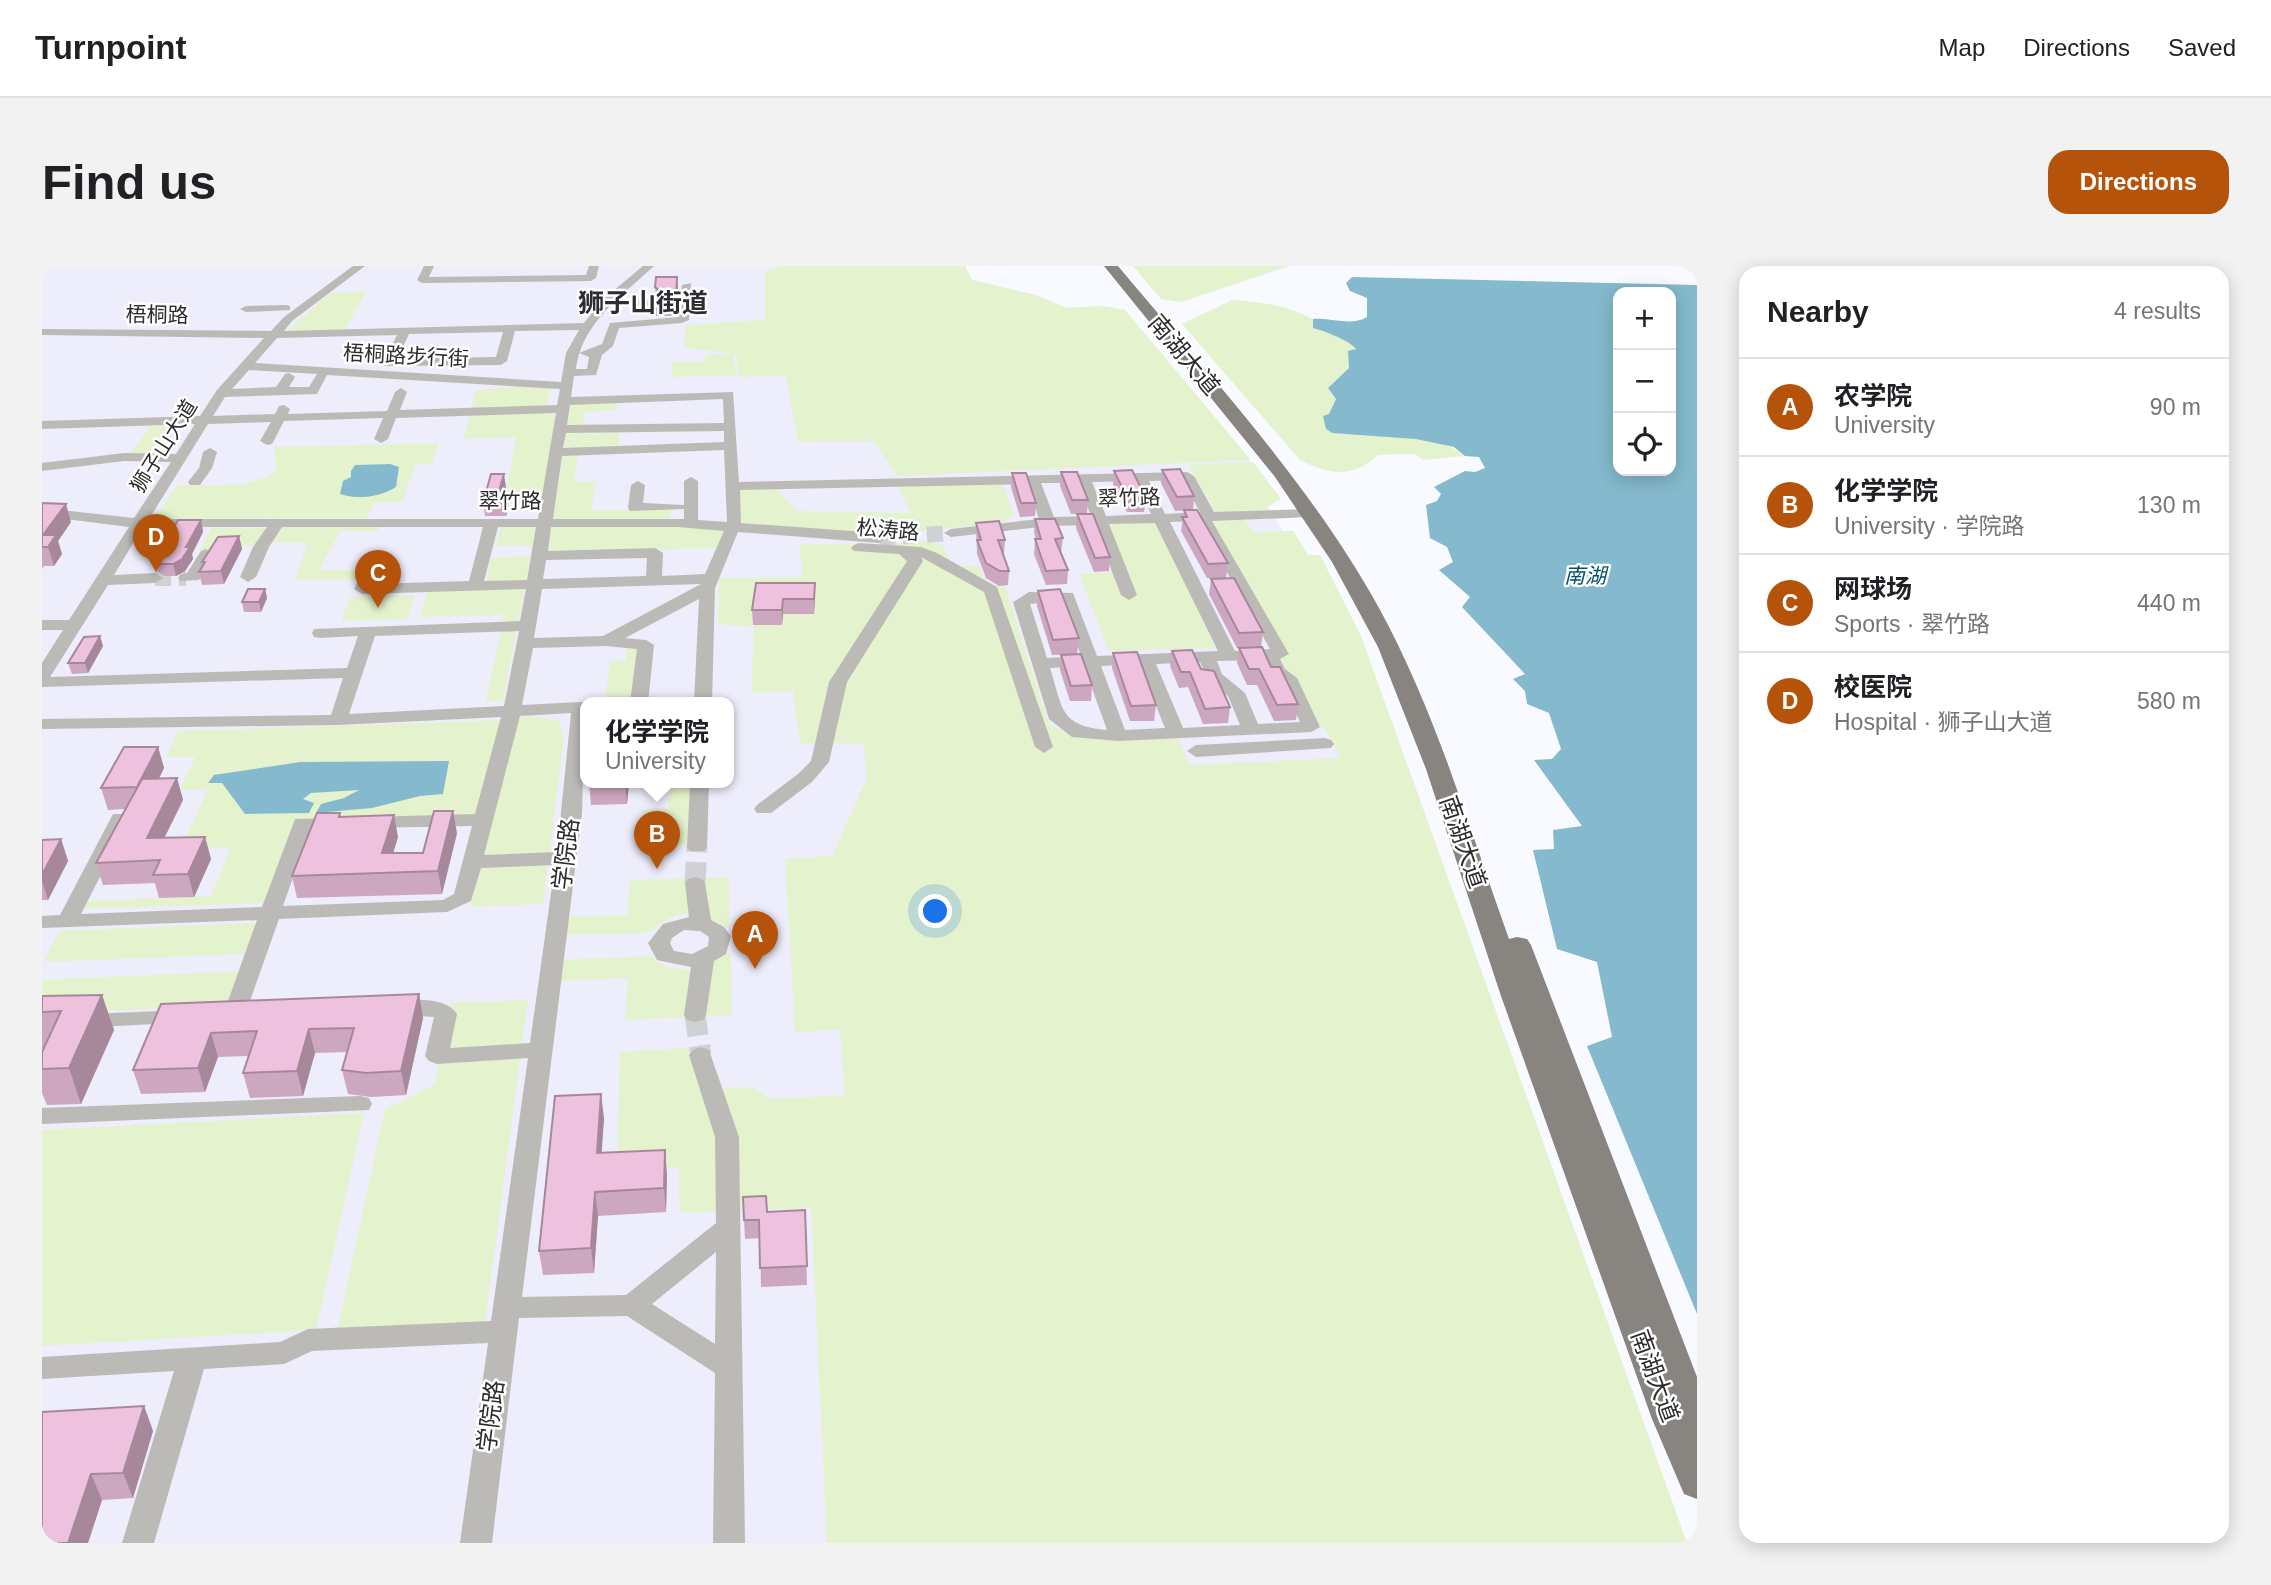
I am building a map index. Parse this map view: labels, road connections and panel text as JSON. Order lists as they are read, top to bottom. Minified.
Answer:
{"streets":{"main road":["南湖大道"],"street":["梧桐路","梧桐路步行街","狮子山大道","翠竹路","松涛路","学院路"]},"crossings":[["梧桐路","狮子山大道"],["南湖大道","翠竹路"],["梧桐路步行街","狮子山大道"],["狮子山大道","翠竹路"],["翠竹路","松涛路"]],"districts":["狮子山街道"],"water":["南湖"],"page":{"header":"Turnpoint","nav":["Map","Directions","Saved"],"buttons":"Directions","title":"Find us","heading":["Nearby","4 results"],"map_buttons":["+","−"],"list":[{"mark":"A","name":"农学院","note":"University","value":"90 m"},{"mark":"B","name":"化学学院","note":"University · 学院路","value":"130 m"},{"mark":"C","name":"网球场","note":"Sports · 翠竹路","value":"440 m"},{"mark":"D","name":"校医院","note":"Hospital · 狮子山大道","value":"580 m"}],"pins":["D","C","B","A"],"popup":["化学学院","University"]}}
